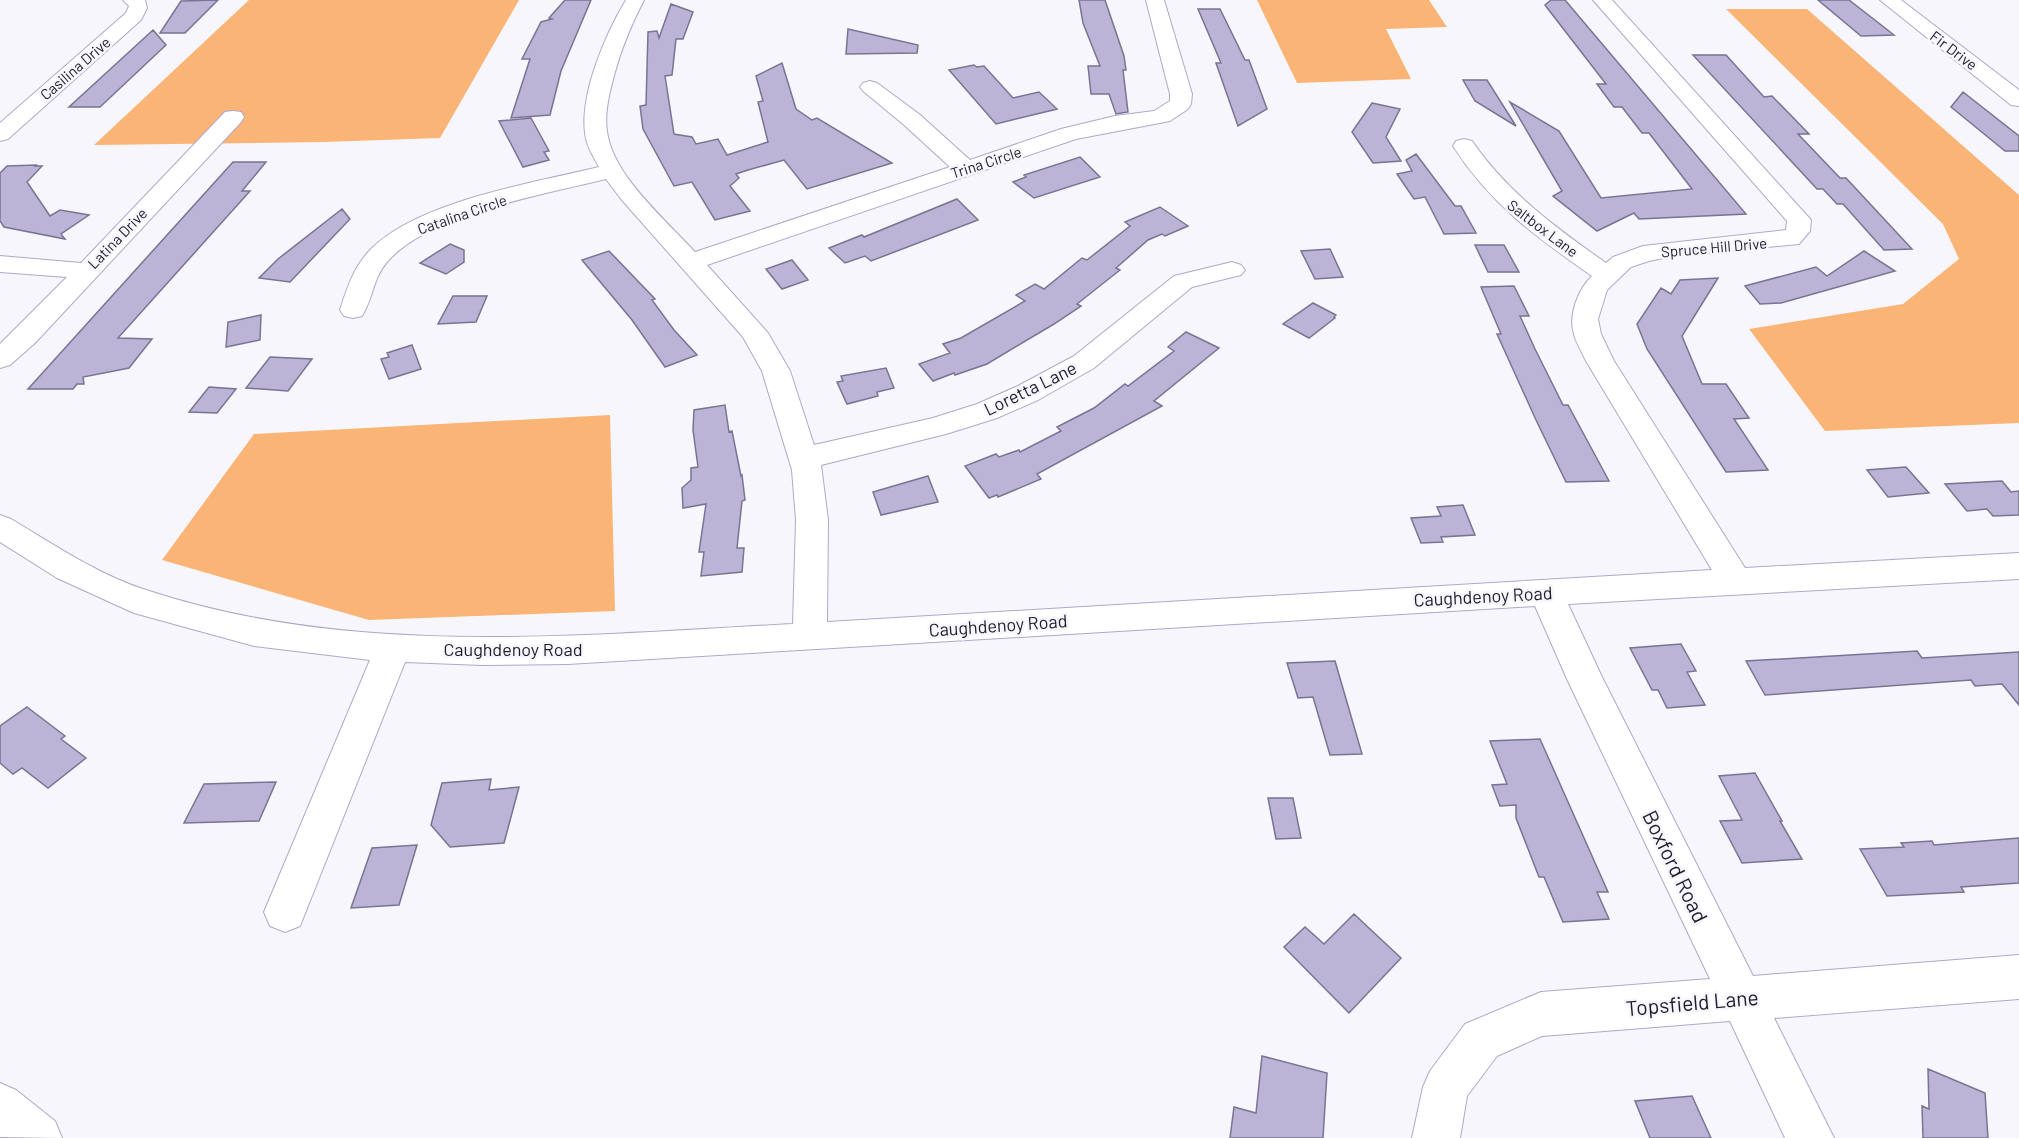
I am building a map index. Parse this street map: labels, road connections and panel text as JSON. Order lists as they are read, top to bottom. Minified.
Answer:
{"streets":{"main road":["Fir Drive","Casilina Drive","Trina Circle","Catalina Circle","Saltbox Lane","Latina Drive","Spruce Hill Drive","Loretta Lane","Caughdenoy Road","Boxford Road","Topsfield Lane"]},"crossings":[["Saltbox Lane","Spruce Hill Drive"],["Spruce Hill Drive","Caughdenoy Road"],["Caughdenoy Road","Boxford Road"],["Boxford Road","Topsfield Lane"]]}
